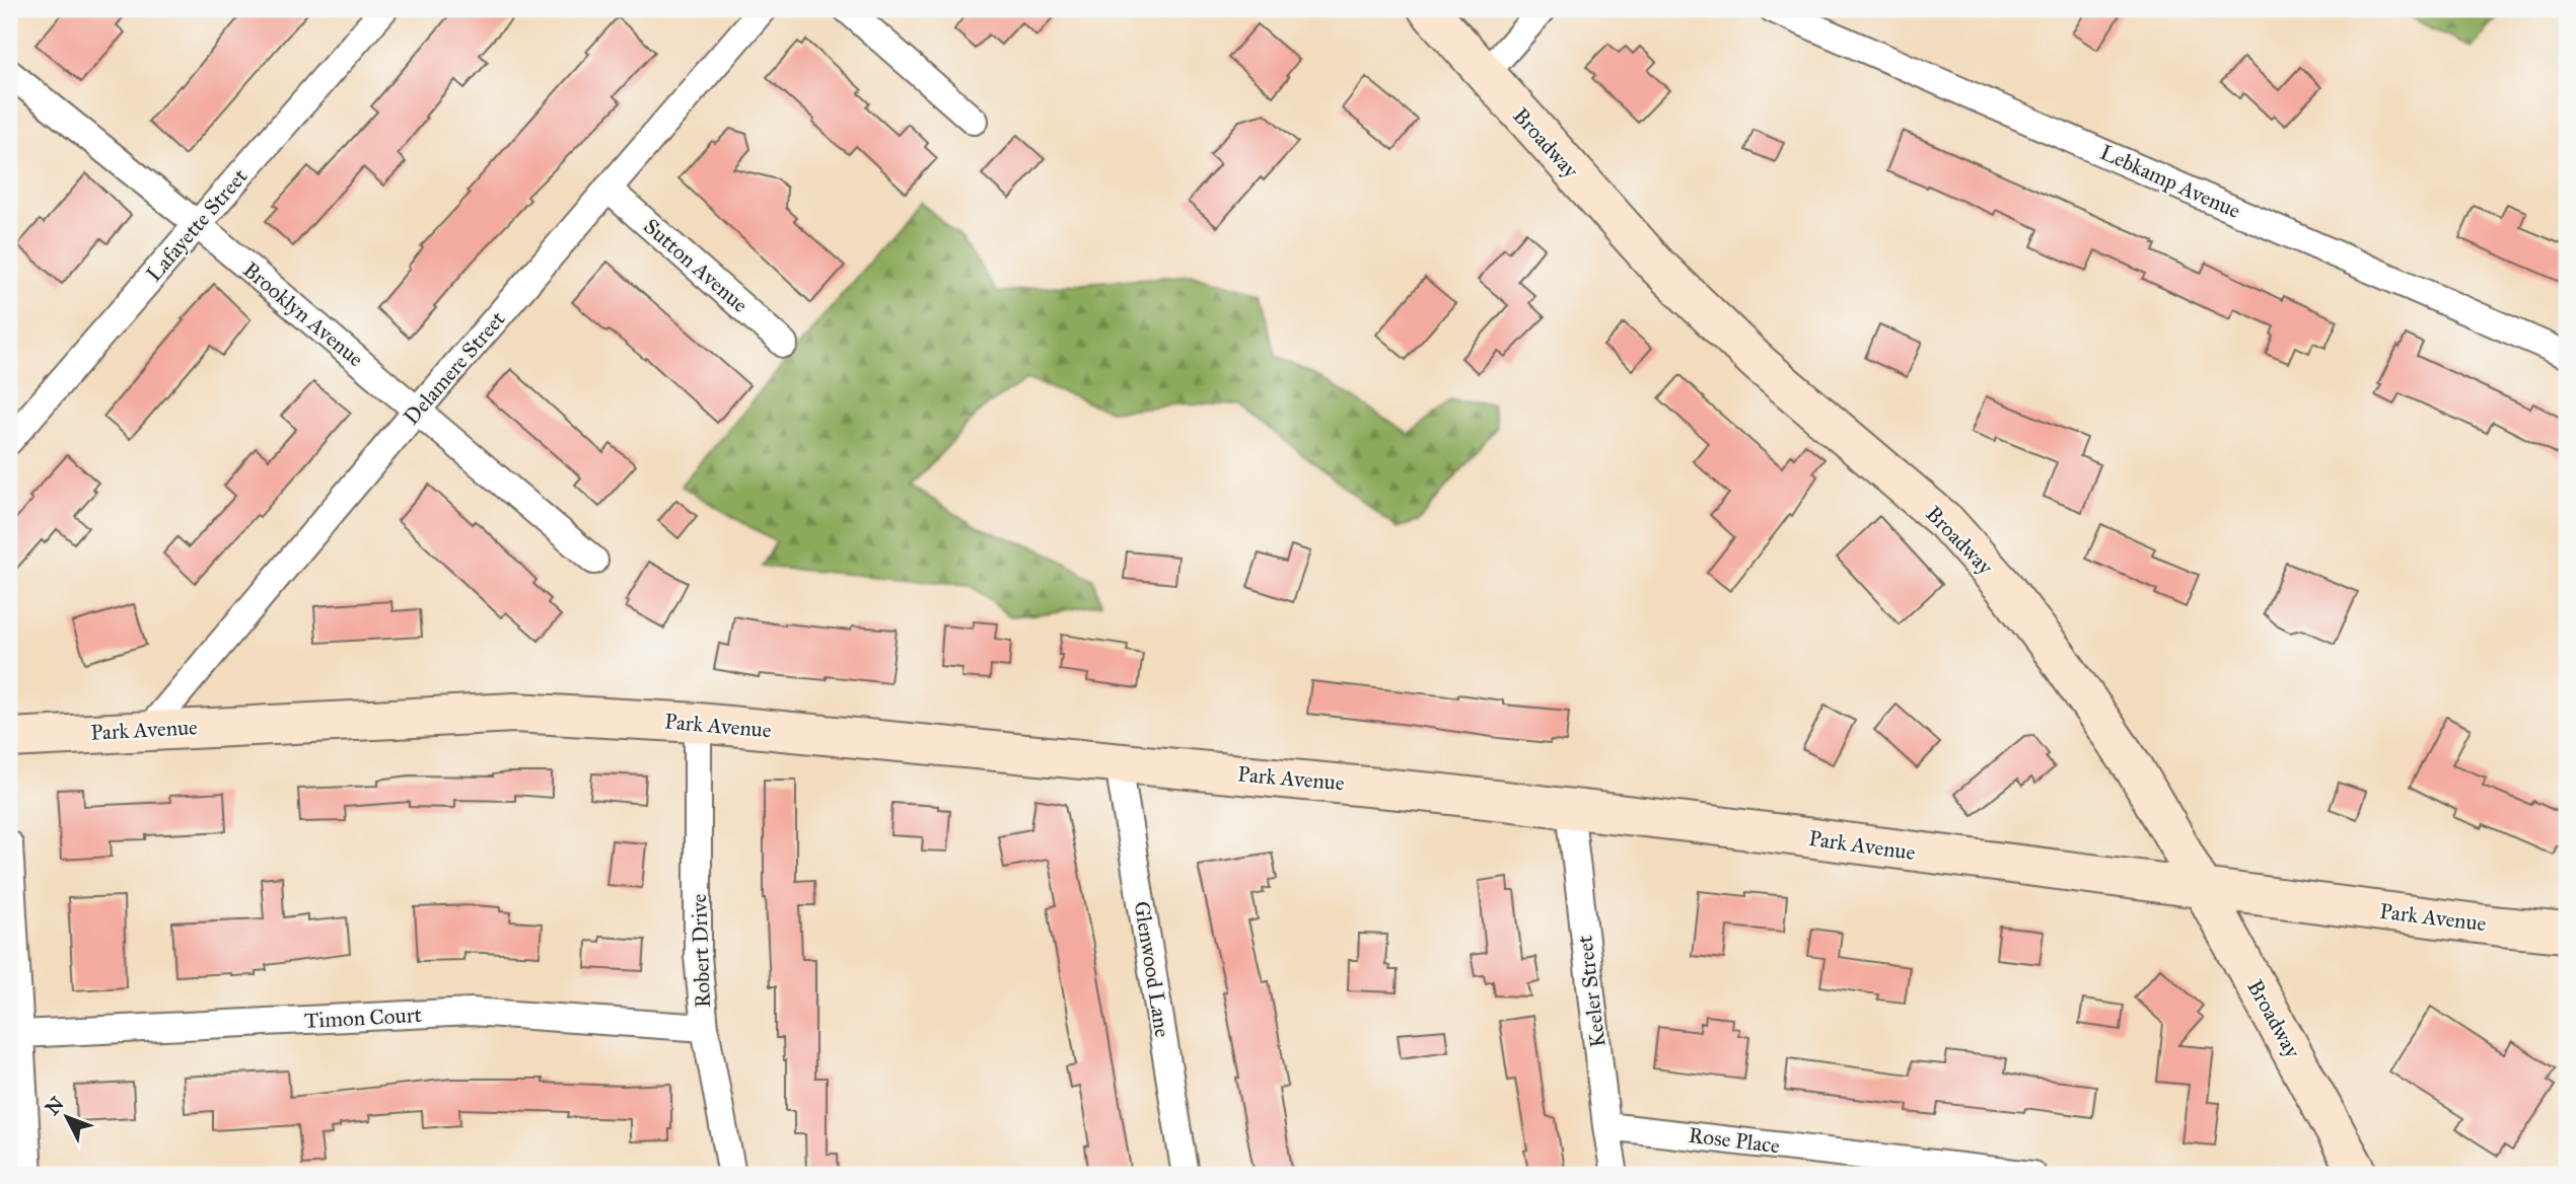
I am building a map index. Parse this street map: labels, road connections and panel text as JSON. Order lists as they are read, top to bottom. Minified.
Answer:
{"streets":{"main road":["Broadway","Park Avenue"],"street":["Lebkamp Avenue","Lafayette Street","Sutton Avenue","Brooklyn Avenue","Delamere Street","Robert Drive","Glenwood Lane","Keeler Street","Timon Court","Rose Place"]},"crossings":[["Broadway","Park Avenue"],["Lafayette Street","Brooklyn Avenue"],["Sutton Avenue","Delamere Street"],["Brooklyn Avenue","Delamere Street"],["Delamere Street","Park Avenue"],["Park Avenue","Robert Drive"],["Park Avenue","Glenwood Lane"],["Park Avenue","Keeler Street"],["Robert Drive","Timon Court"],["Keeler Street","Rose Place"]],"north":"top left"}
